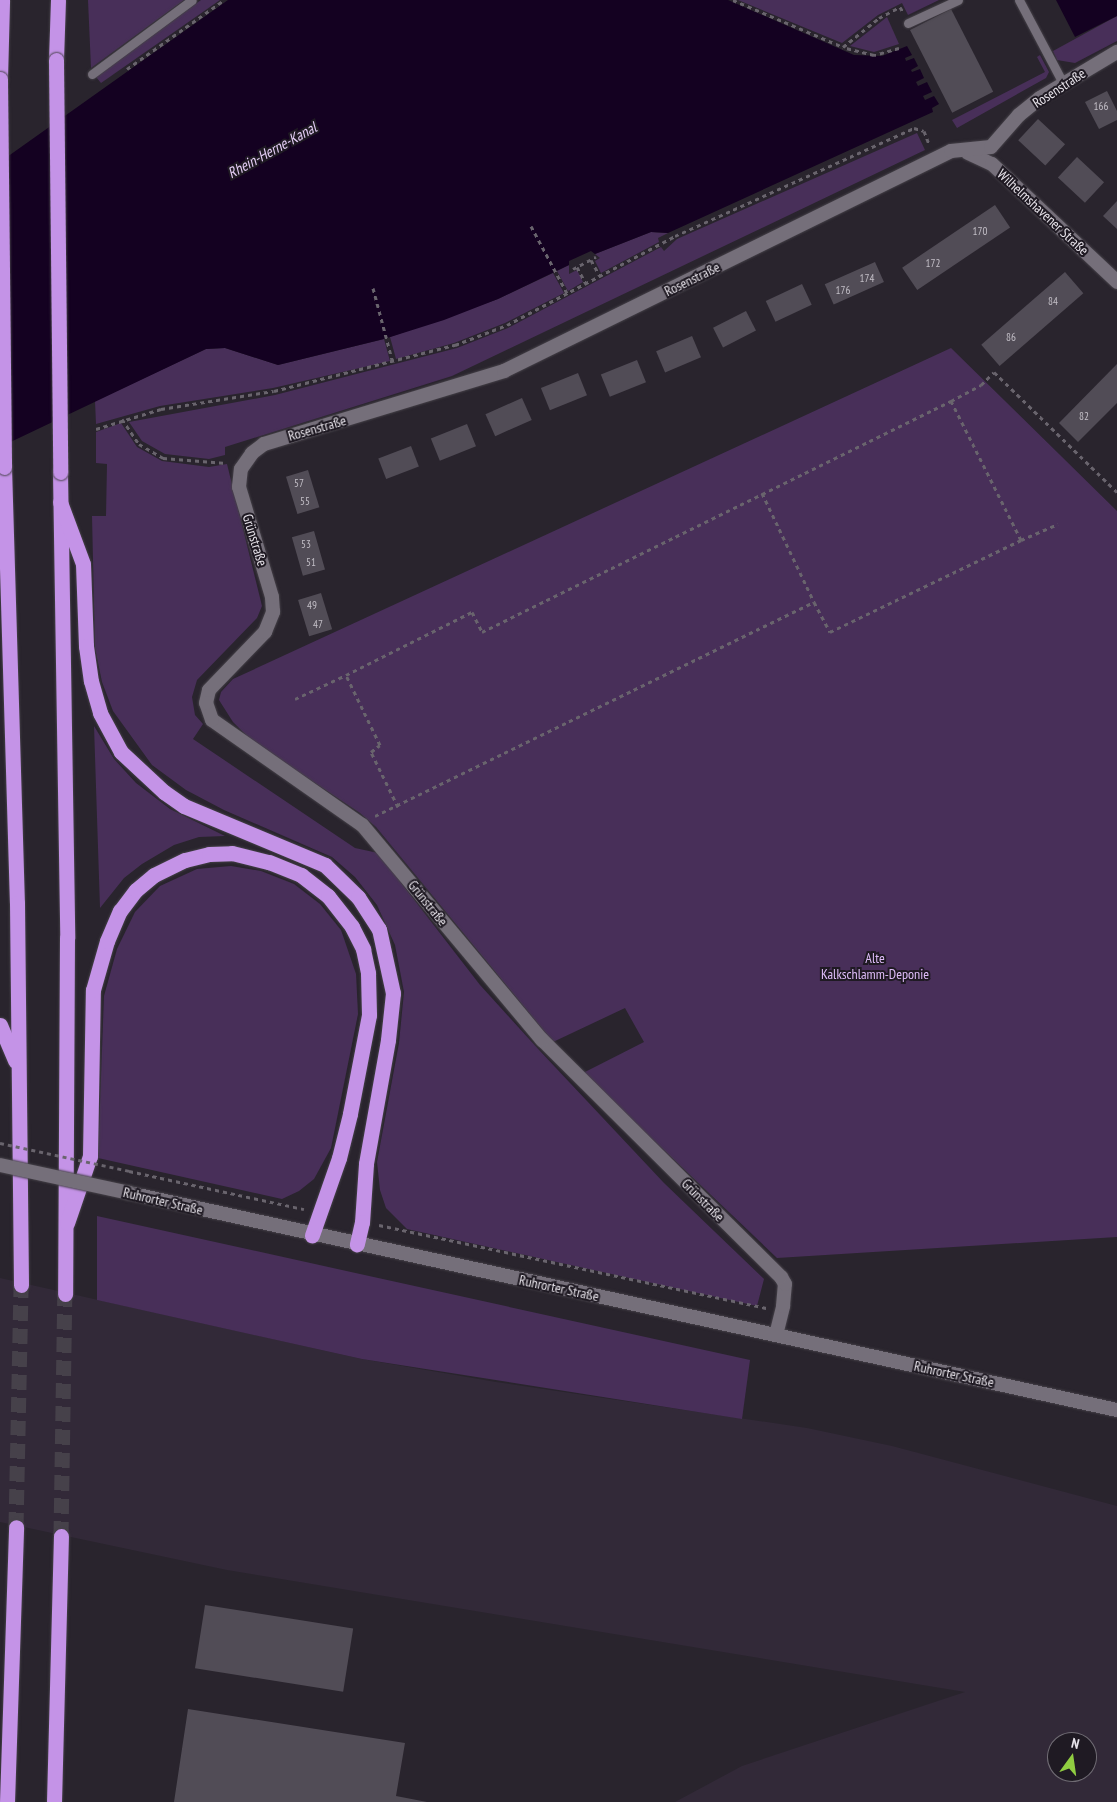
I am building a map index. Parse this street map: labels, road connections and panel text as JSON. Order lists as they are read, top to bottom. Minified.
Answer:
{"streets":{"street":["Rosenstraße","Wilhelmshavener Straße","Grünstraße","Ruhrorter Straße"]},"crossings":[["Rosenstraße","Wilhelmshavener Straße"],["Rosenstraße","Grünstraße"],["Grünstraße","Ruhrorter Straße"]],"water":["Rhein-Herne-Kanal"],"parks":["Alte Kalkschlamm-Deponie"],"house_numbers":["166","170","172","174","176","84","86","82","57","55","53","51","49","47"],"north":"top"}
